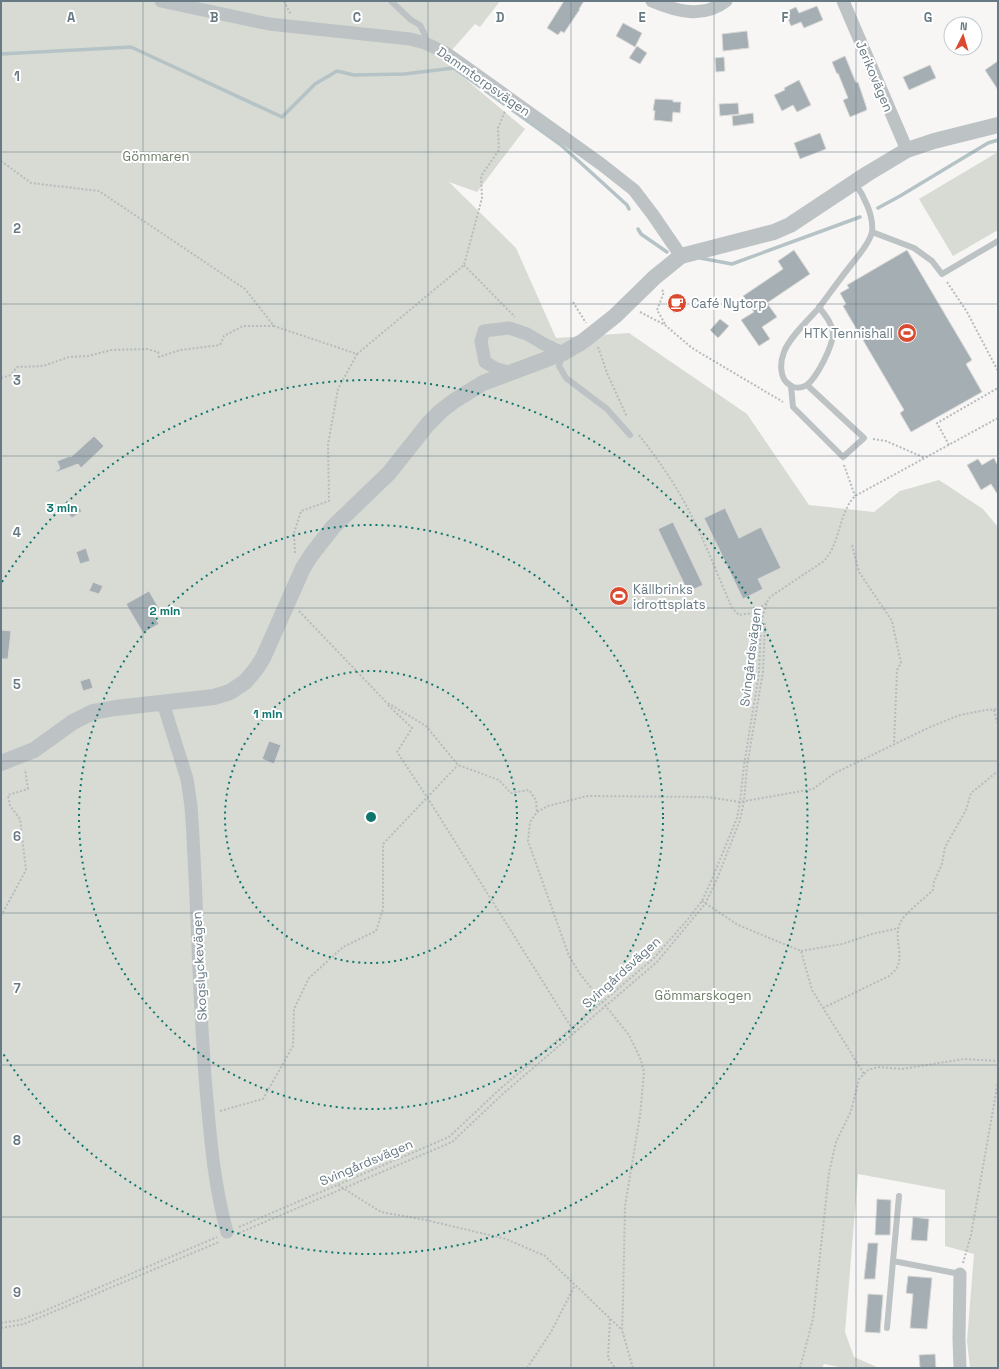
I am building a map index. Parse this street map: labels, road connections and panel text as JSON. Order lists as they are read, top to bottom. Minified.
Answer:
{"streets":{"street":["Jerikovägen","Dammtorpsvägen","Skogslyckevägen"],"path":["Svingårdsvägen"]},"crossings":[["Svingårdsvägen","Skogslyckevägen"]],"parks":["Gömmaren","Gömmarskogen"],"places":{"cafe":["Café Nytorp"],"sports":["HTK Tennishall","Källbrinks idrottsplats"]},"north":"top","grid":{"columns":["A","B","C","D","E","F","G"],"rows":["1","2","3","4","5","6","7","8","9"]},"rings":["3 min","2 min","1 min"]}
